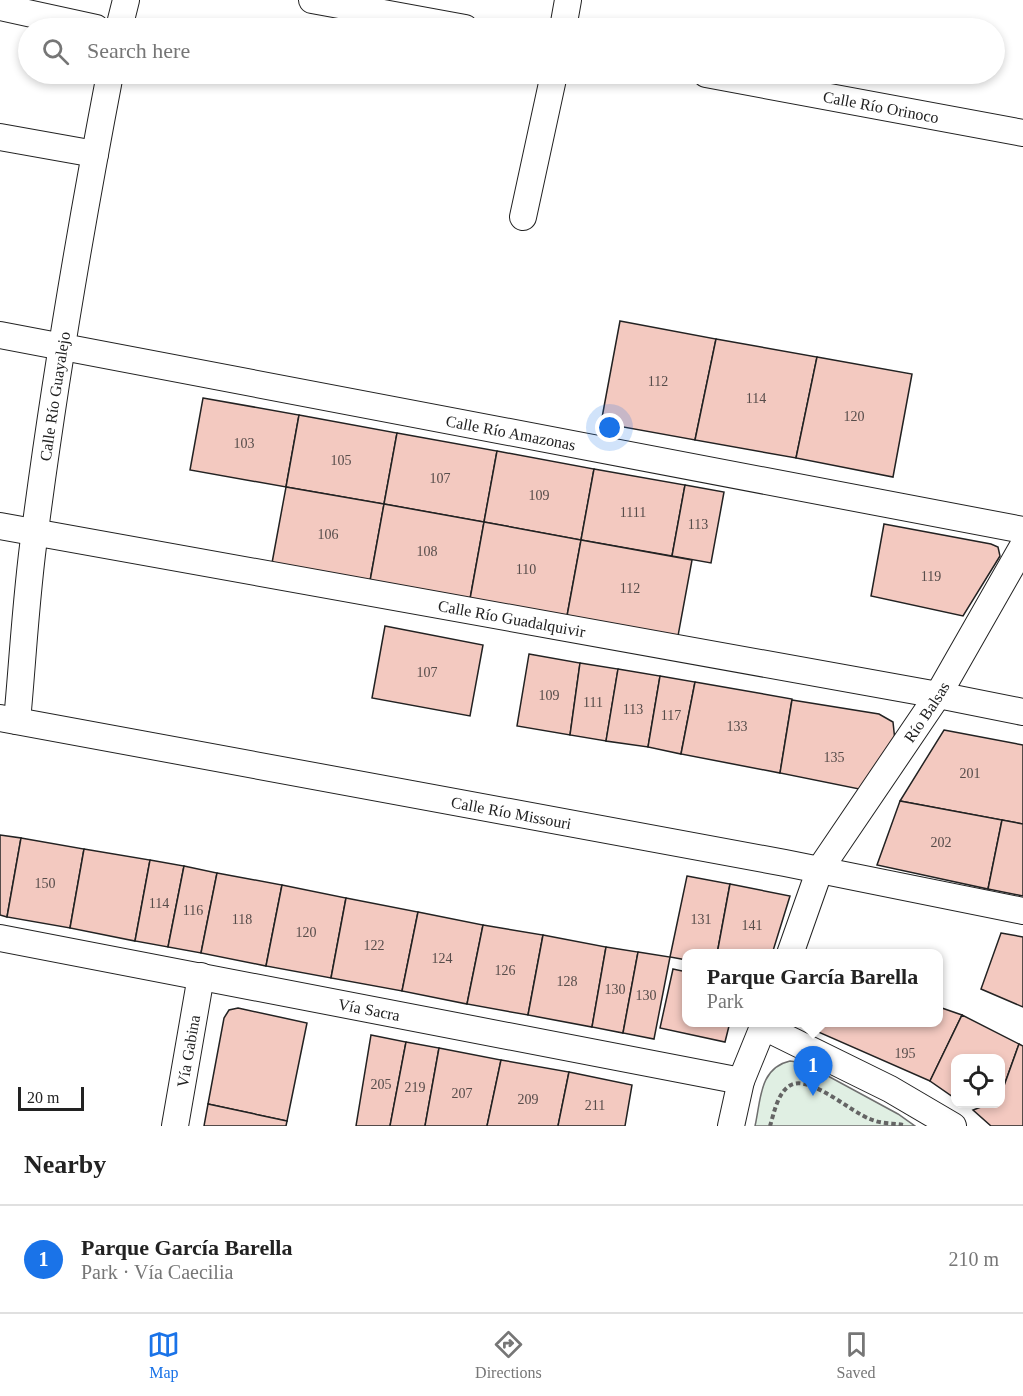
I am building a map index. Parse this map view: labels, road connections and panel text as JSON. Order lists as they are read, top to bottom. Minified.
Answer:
{"streets":{"street":["Calle Río Orinoco","Calle Río Guayalejo","Calle Río Amazonas","Calle Río Guadalquivir","Río Balsas","Calle Río Missouri","Vía Sacra","Vía Gabina"]},"crossings":[["Calle Río Guayalejo","Calle Río Amazonas"],["Calle Río Guayalejo","Calle Río Guadalquivir"],["Calle Río Guayalejo","Calle Río Missouri"],["Calle Río Guadalquivir","Río Balsas"],["Río Balsas","Calle Río Missouri"],["Vía Sacra","Vía Gabina"]],"house_numbers":["112","114","120","103","105","107","109","1111","113","106","108","110","119","112","107","109","111","113","117","133","135","201","202","150","114","116","118","131","141","120","122","124","126","128","130","130","195","205","219","207","209","211"],"scale_bar":"20 m","page":{"search":"Search here","popup":["Parque García Barella","Park"],"pins":"1","scale":"20 m","heading":"Nearby","list":[{"mark":"1","name":"Parque García Barella","note":"Park · Vía Caecilia","value":"210 m"}],"nav":["Map","Directions","Saved"]}}
